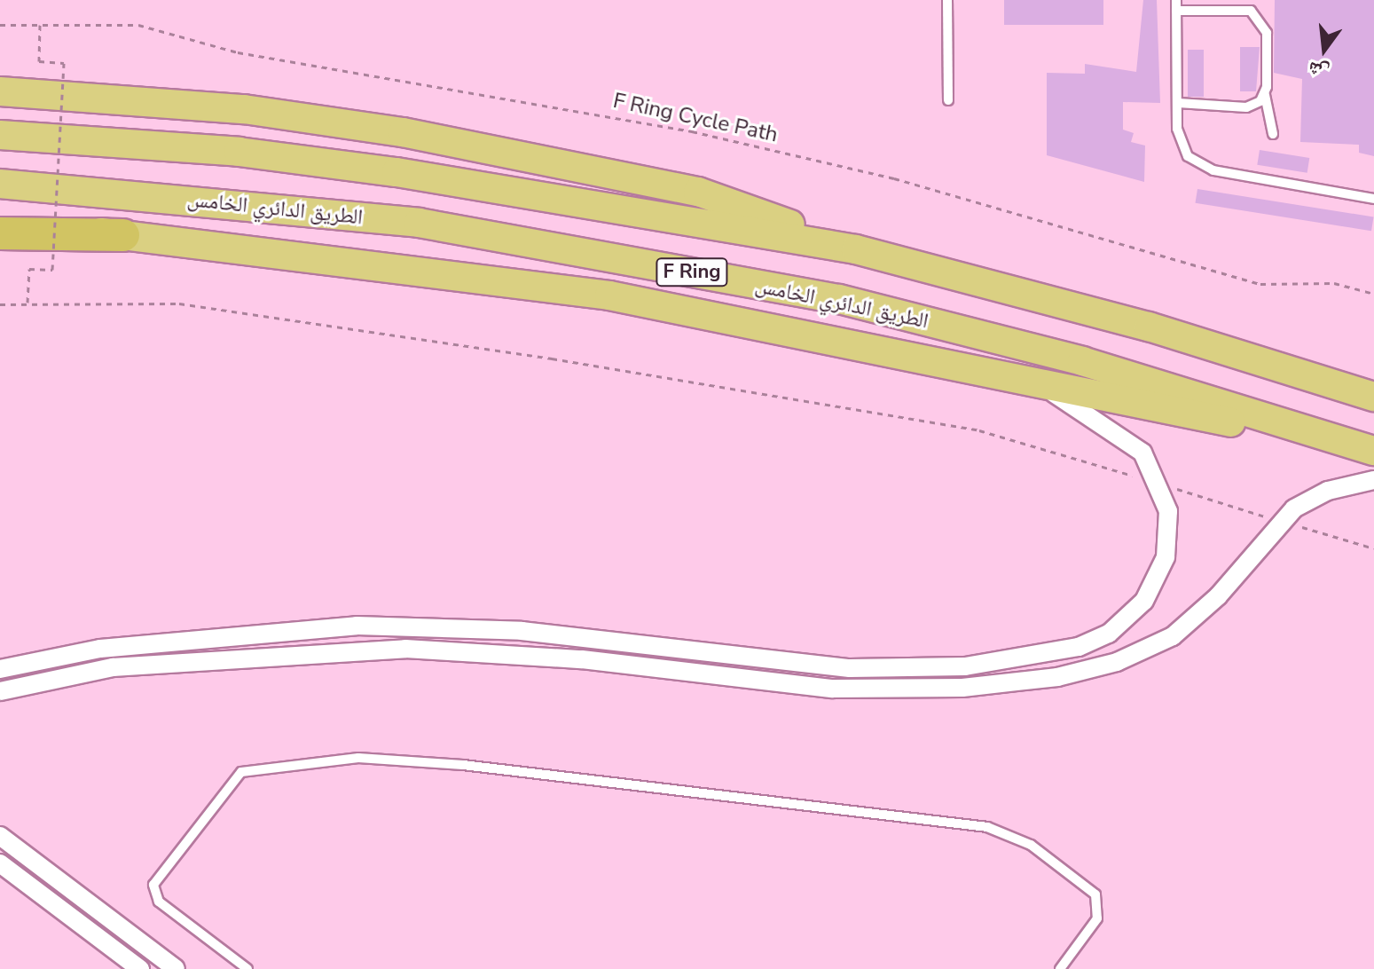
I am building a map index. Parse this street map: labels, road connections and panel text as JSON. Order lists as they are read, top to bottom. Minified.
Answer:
{"streets":{"highway":["الطريق الدائري الخامس","F Ring"],"path":["F Ring Cycle Path"]},"north":"bottom"}
